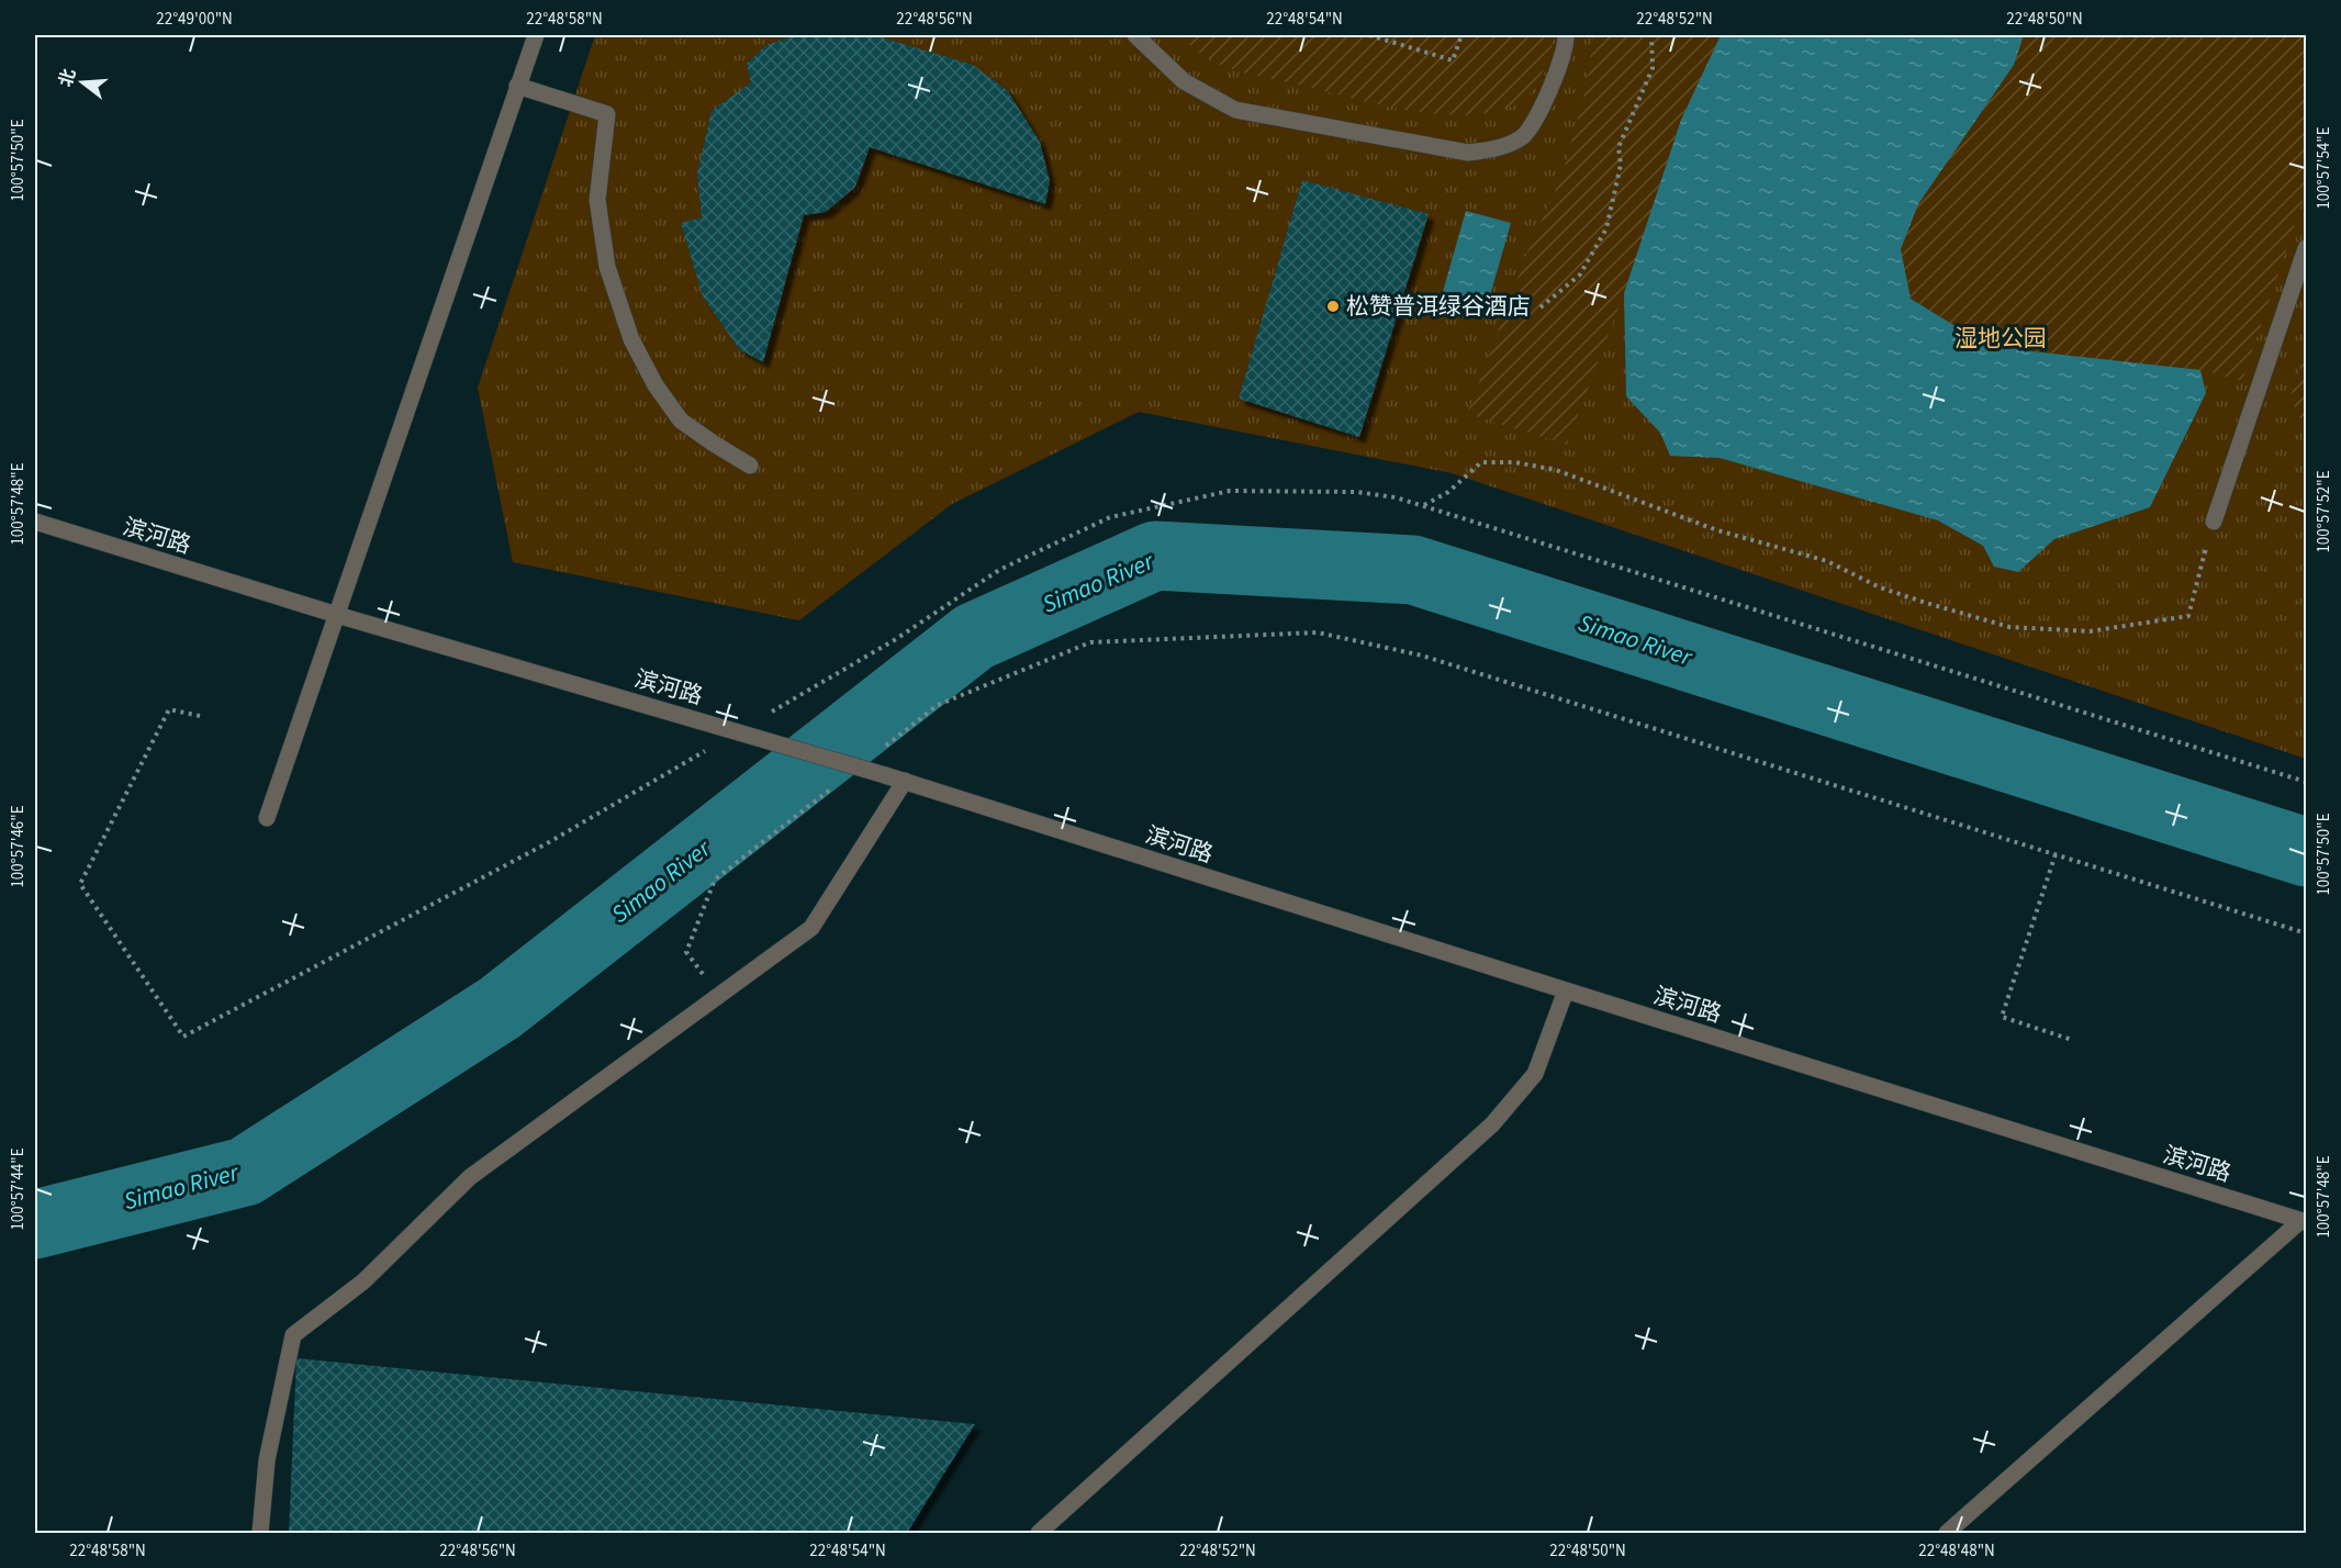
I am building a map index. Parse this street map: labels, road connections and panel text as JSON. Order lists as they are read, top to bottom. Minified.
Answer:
{"streets":{"street":["滨河路"]},"water":["Simao River"],"parks":["湿地公园"],"places":["松赞普洱绿谷酒店"],"north":"left","coordinates":["22°49'00\"N","22°48'58\"N","22°48'56\"N","22°48'54\"N","22°48'52\"N","22°48'50\"N","100°57'50\"E","100°57'54\"E","100°57'48\"E","100°57'52\"E","100°57'46\"E","100°57'44\"E","22°48'48\"N"]}
